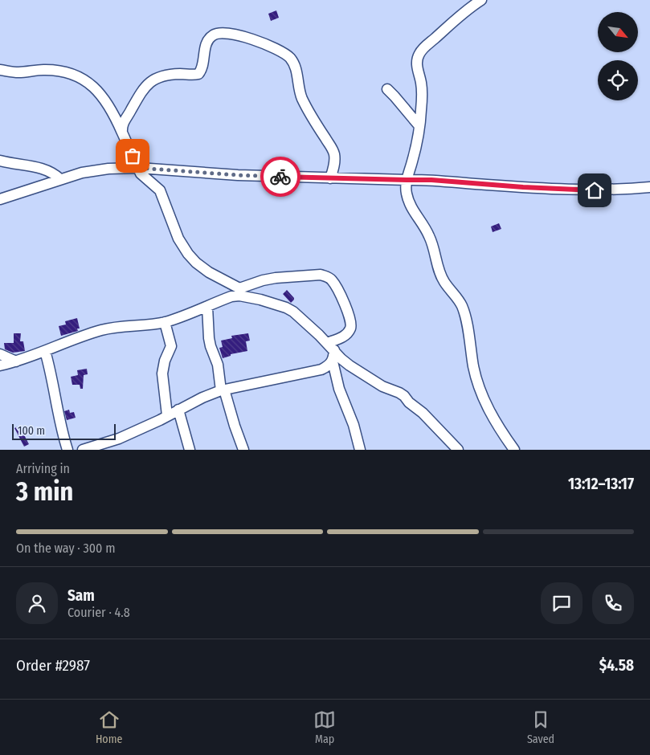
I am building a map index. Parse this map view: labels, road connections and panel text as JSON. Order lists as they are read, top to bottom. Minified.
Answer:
{"scale_bar":"100 m","north":"bottom right","page":{"scale":"100 m","heading":["3 min","Arriving in","13:12–13:17"],"panel":["Sam","Courier · 4.8","Order #2987","$4.58"],"bar":"On the way · 300 m","tabs":["Home","Map","Saved"]}}
